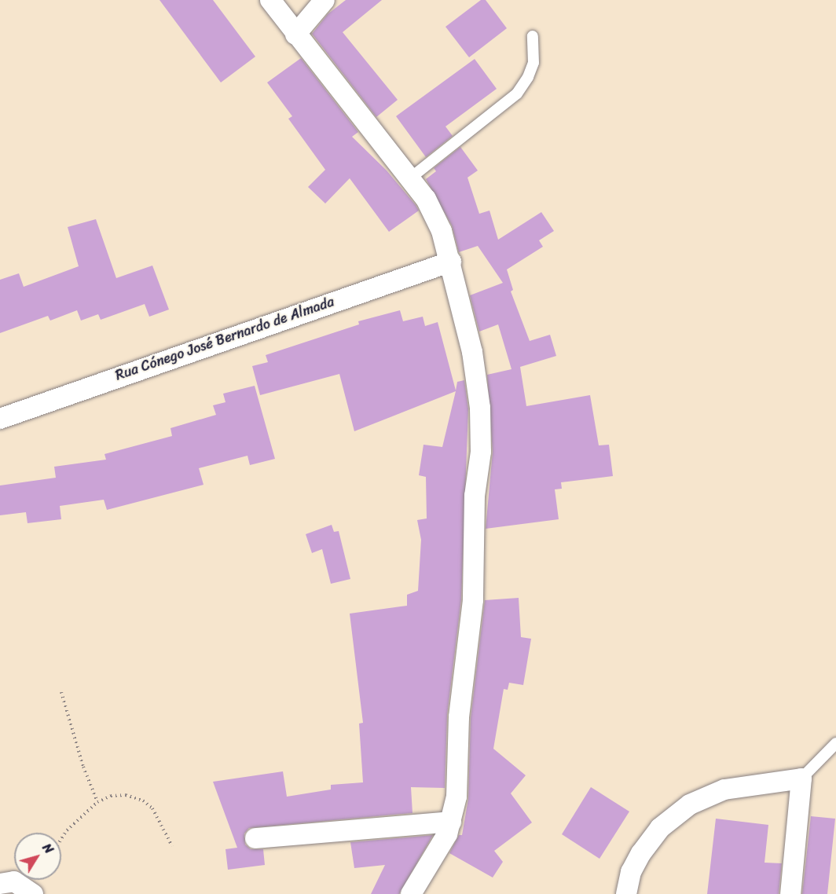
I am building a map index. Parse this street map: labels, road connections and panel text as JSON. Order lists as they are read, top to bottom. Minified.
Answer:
{"streets":{"street":["Rua Cónego José Bernardo de Almada"]},"north":"top right"}
